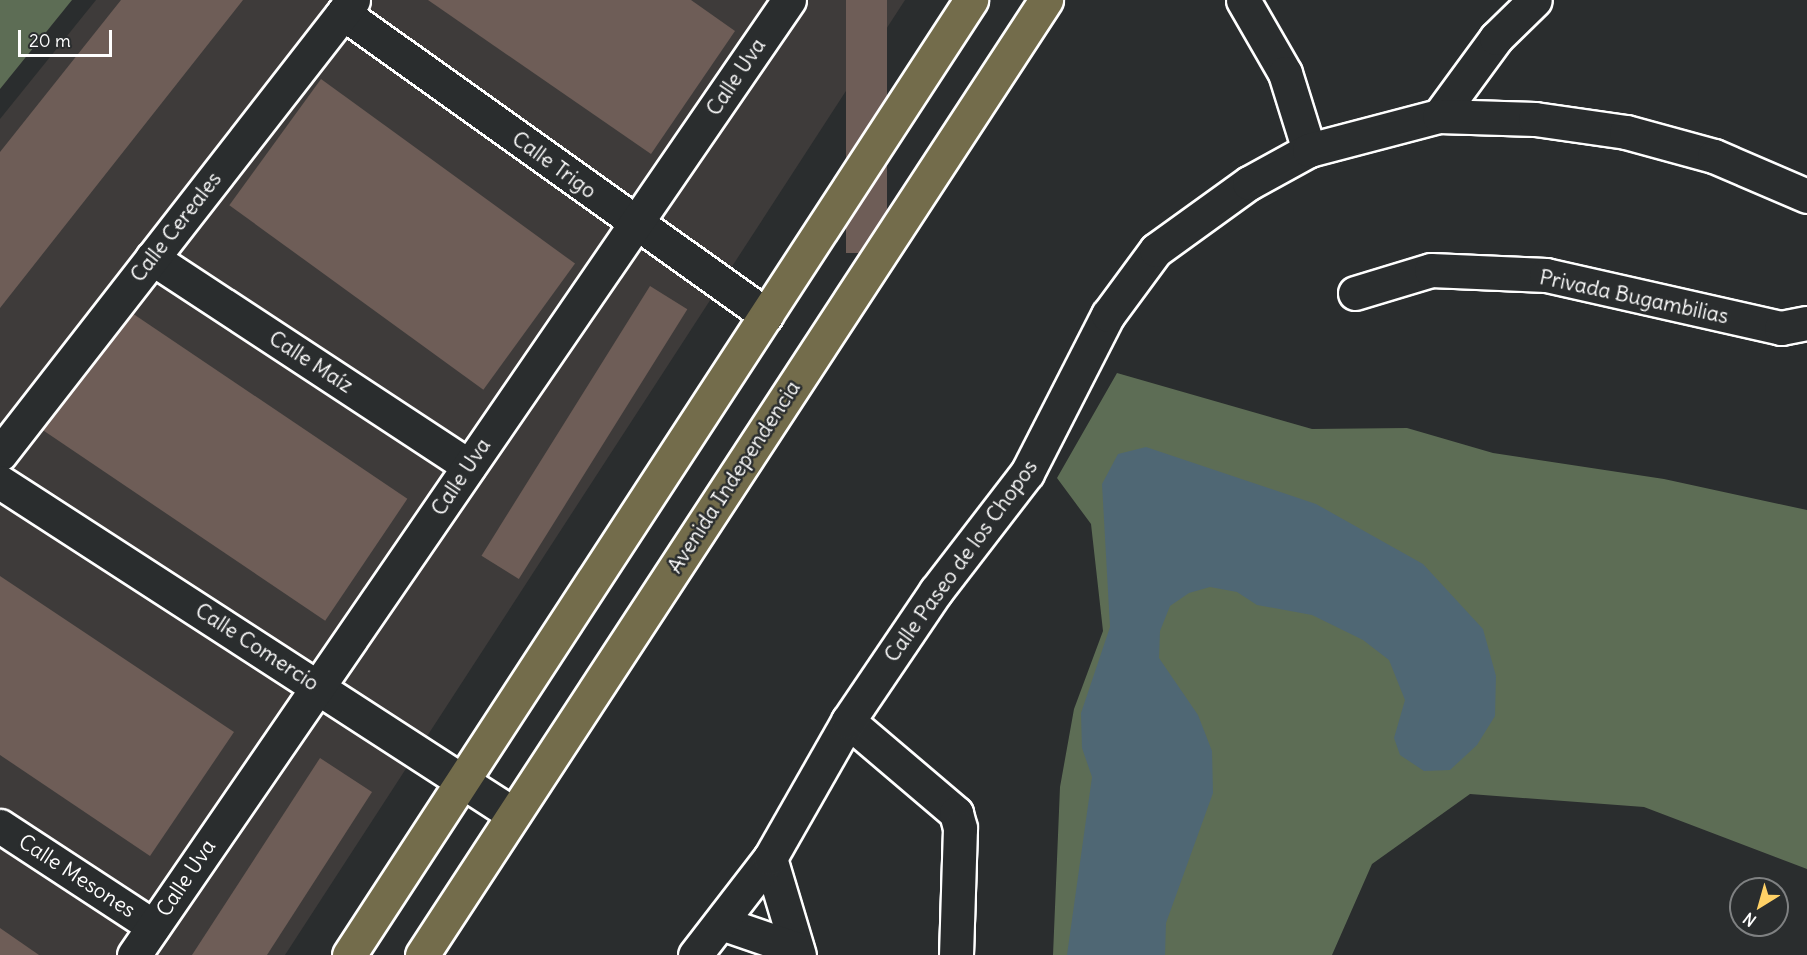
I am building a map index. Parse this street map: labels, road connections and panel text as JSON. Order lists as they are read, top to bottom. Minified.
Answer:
{"streets":{"main road":["Avenida Independencia"],"street":["Calle Uva","Calle Trigo","Calle Cereales","Privada Bugambilias","Calle Maíz","Calle Paseo de los Chopos","Calle Comercio","Calle Mesones"]},"crossings":[["Calle Uva","Calle Trigo"],["Calle Uva","Calle Maíz"],["Calle Uva","Calle Comercio"],["Calle Uva","Calle Mesones"],["Calle Trigo","Calle Cereales"],["Calle Cereales","Calle Maíz"],["Avenida Independencia","Calle Comercio"]],"scale_bar":"20 m","north":"bottom left"}
